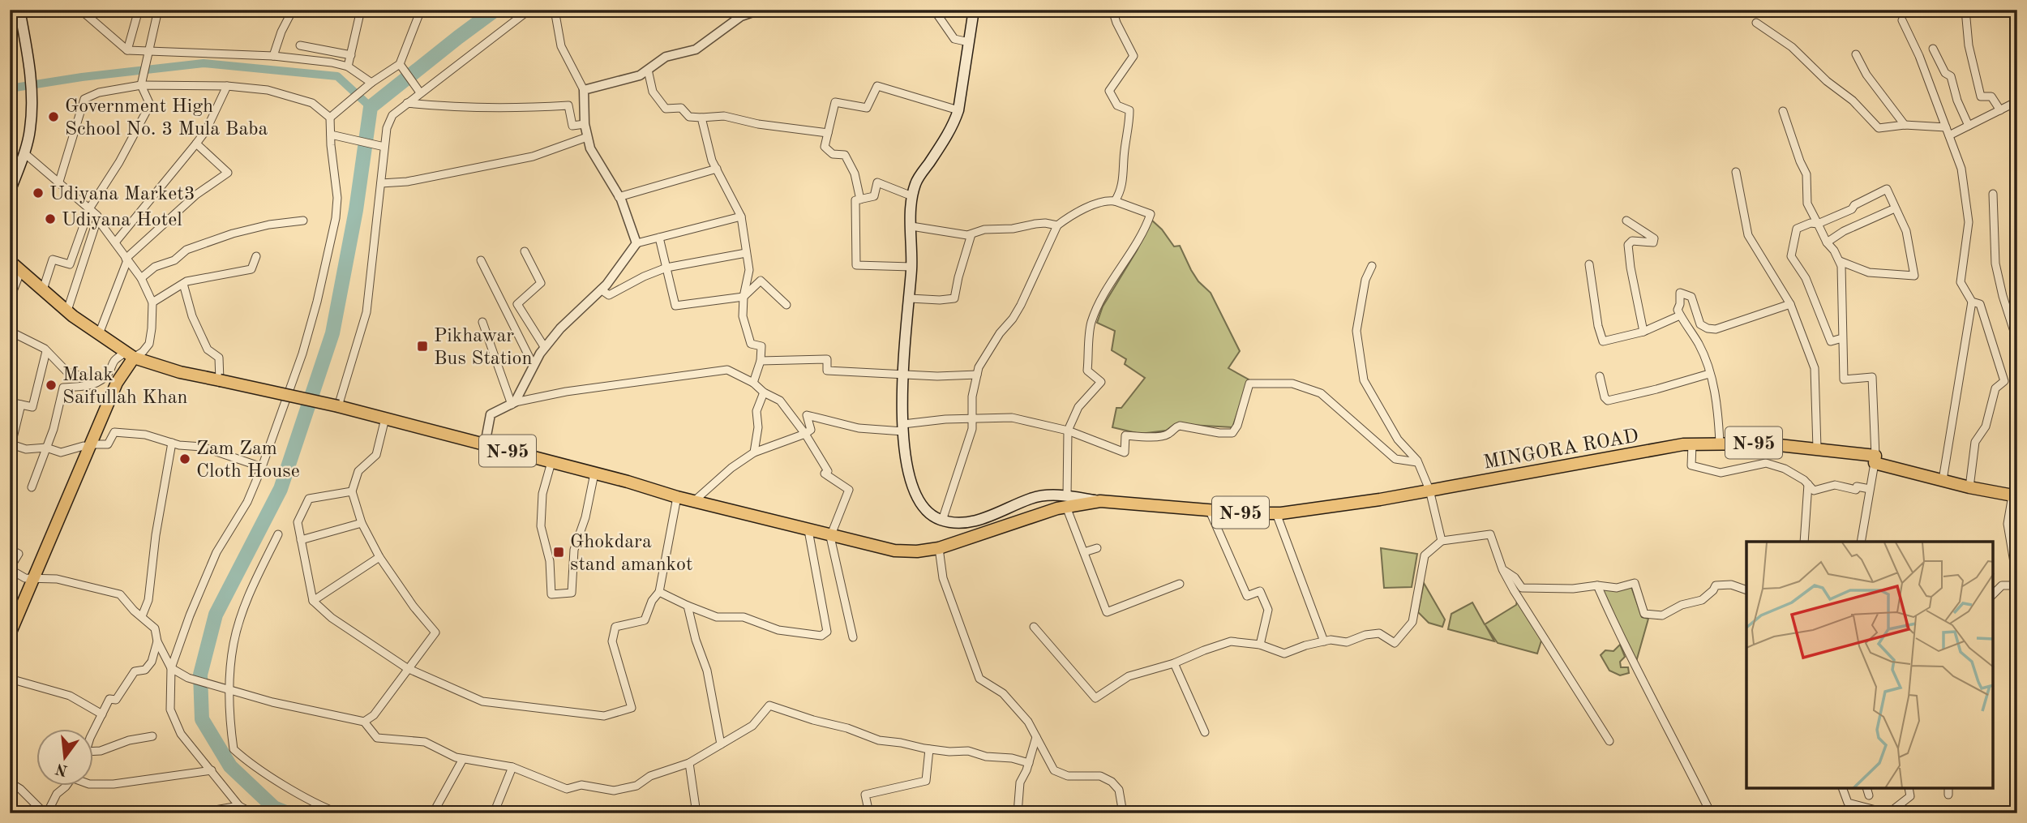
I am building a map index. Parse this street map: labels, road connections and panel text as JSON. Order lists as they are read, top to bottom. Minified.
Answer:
{"streets":{"main road":["N-95","MINGORA ROAD"]},"crossings":[["N-95","MINGORA ROAD"]],"places":{"other":["Government High School No. 3 Mula Baba","Udiyana Market3","Udiyana Hotel","Malak Saifullah Khan","Zam Zam Cloth House"],"transit":["Pikhawar Bus Station","Ghokdara stand amankot"]},"north":"bottom"}
